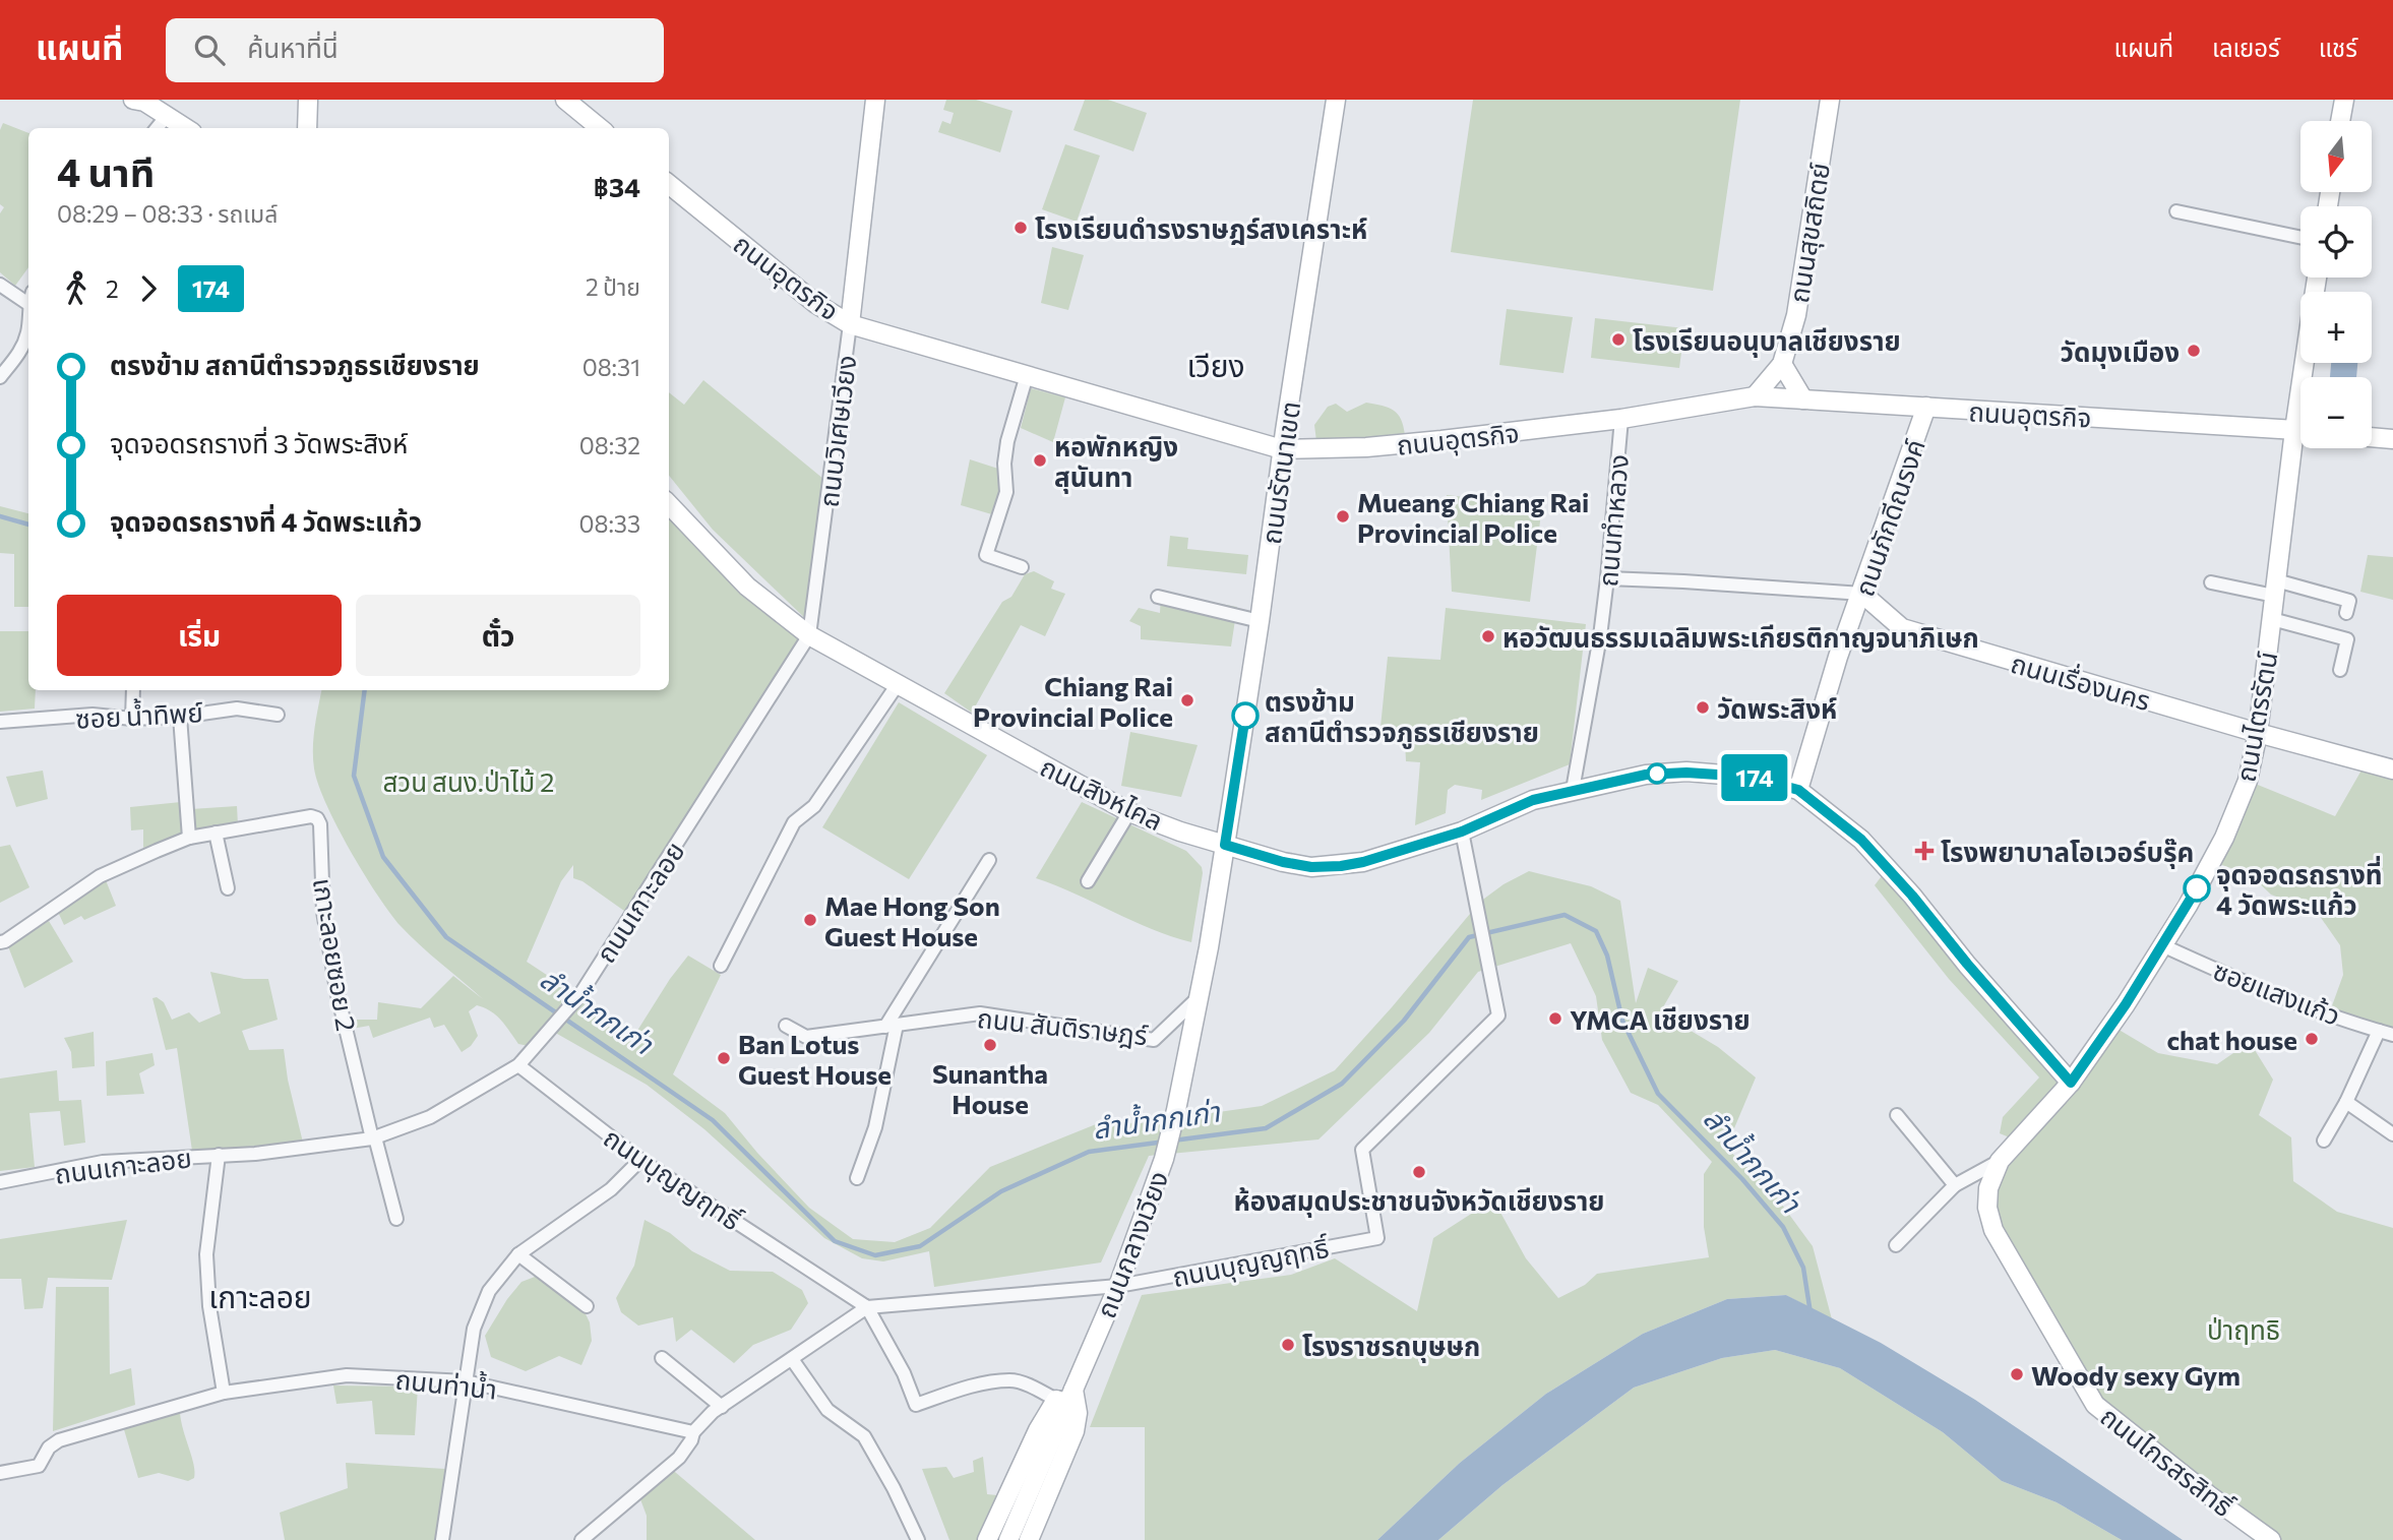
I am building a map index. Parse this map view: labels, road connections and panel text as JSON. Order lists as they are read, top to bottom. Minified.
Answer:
{"streets":{"street":["ถนนสุขสถิตย์","ถนนอุตรกิจ","ถนนวิเศษเวียง","ถนนรัตนาเขต","ถนนภักดีณรงค์","ถนนทำหลวง","ถนนเรื่องนคร","ซอย น้ำทิพย์","ถนนไตรรัตน์","ถนนสิงหไคล","ถนนเกาะลอย","เกาะลอยซอย 2","ซอยแสงแก้ว","ถนน สันติราษฎร์","ถนนบุญญฤทธิ์","ถนนกลางเวียง","ถนนท่าน้ำ","ถนนไกรสรสิทธิ์"]},"crossings":[["ถนนสุขสถิตย์","ถนนอุตรกิจ"],["ถนนอุตรกิจ","ถนนวิเศษเวียง"],["ถนนอุตรกิจ","ถนนรัตนาเขต"],["ถนนอุตรกิจ","ถนนภักดีณรงค์"],["ถนนอุตรกิจ","ถนนทำหลวง"],["ถนนอุตรกิจ","ถนนไตรรัตน์"],["ถนนวิเศษเวียง","ถนนสิงหไคล"],["ถนนวิเศษเวียง","ถนนเกาะลอย"],["ถนนรัตนาเขต","ถนนสิงหไคล"],["ถนนรัตนาเขต","ถนนกลางเวียง"],["ถนนภักดีณรงค์","ถนนเรื่องนคร"],["ถนนภักดีณรงค์","ถนนสิงหไคล"],["ถนนทำหลวง","ถนนสิงหไคล"],["ถนนเรื่องนคร","ถนนไตรรัตน์"],["ถนนไตรรัตน์","ถนนสิงหไคล"],["ถนนไตรรัตน์","ซอยแสงแก้ว"],["ถนนไตรรัตน์","ถนนไกรสรสิทธิ์"],["ถนนสิงหไคล","ถนนเกาะลอย"],["ถนนสิงหไคล","ถนนบุญญฤทธิ์"],["ถนนสิงหไคล","ถนนกลางเวียง"],["ถนนสิงหไคล","ถนนไกรสรสิทธิ์"],["ถนนเกาะลอย","เกาะลอยซอย 2"],["ถนนเกาะลอย","ถนนบุญญฤทธิ์"],["ถนน สันติราษฎร์","ถนนกลางเวียง"],["ถนนบุญญฤทธิ์","ถนนกลางเวียง"]],"districts":["เวียง","เกาะลอย"],"water":["ลำน้ำกกเก่า"],"parks":["สวน สนง.ป่าไม้ 2","ป่าฤทธิ"],"places":{"other":["โรงเรียนดำรงราษฎร์สงเคราะห์","โรงเรียนอนุบาลเชียงราย","วัดมุงเมือง","หอพักหญิง สุนันทา","Mueang Chiang Rai Provincial Police","หอวัฒนธรรมเฉลิมพระเกียรติกาญจนาภิเษก","Chiang Rai Provincial Police","วัดพระสิงห์","ตรงข้าม สถานีตำรวจภูธรเชียงราย","จุดจอดรถรางที่ 4 วัดพระแก้ว","Mae Hong Son Guest House","YMCA เชียงราย","chat house","Sunantha House","Ban Lotus Guest House","ห้องสมุดประชาชนจังหวัดเชียงราย","โรงราชรถบุษษก","Woody sexy Gym"],"health":["โรงพยาบาลโอเวอร์บรุ๊ค"]},"lines":["bus line 174"],"north":"bottom","page":{"header":"แผนที่","search":"ค้นหาที่นี่","nav":["แผนที่","เลเยอร์","แชร์"],"on_map":"174","map_buttons":["+","−"],"heading":["4 นาที","08:29 – 08:33 · รถเมล์","฿34"],"legs":["2","174","2 ป้าย"],"list":[{"name":"ตรงข้าม สถานีตำรวจภูธรเชียงราย","value":"08:31"},{"name":"จุดจอดรถรางที่ 3 วัดพระสิงห์","value":"08:32"},{"name":"จุดจอดรถรางที่ 4 วัดพระแก้ว","value":"08:33"}],"buttons":["เริ่ม","ตั๋ว"]}}
